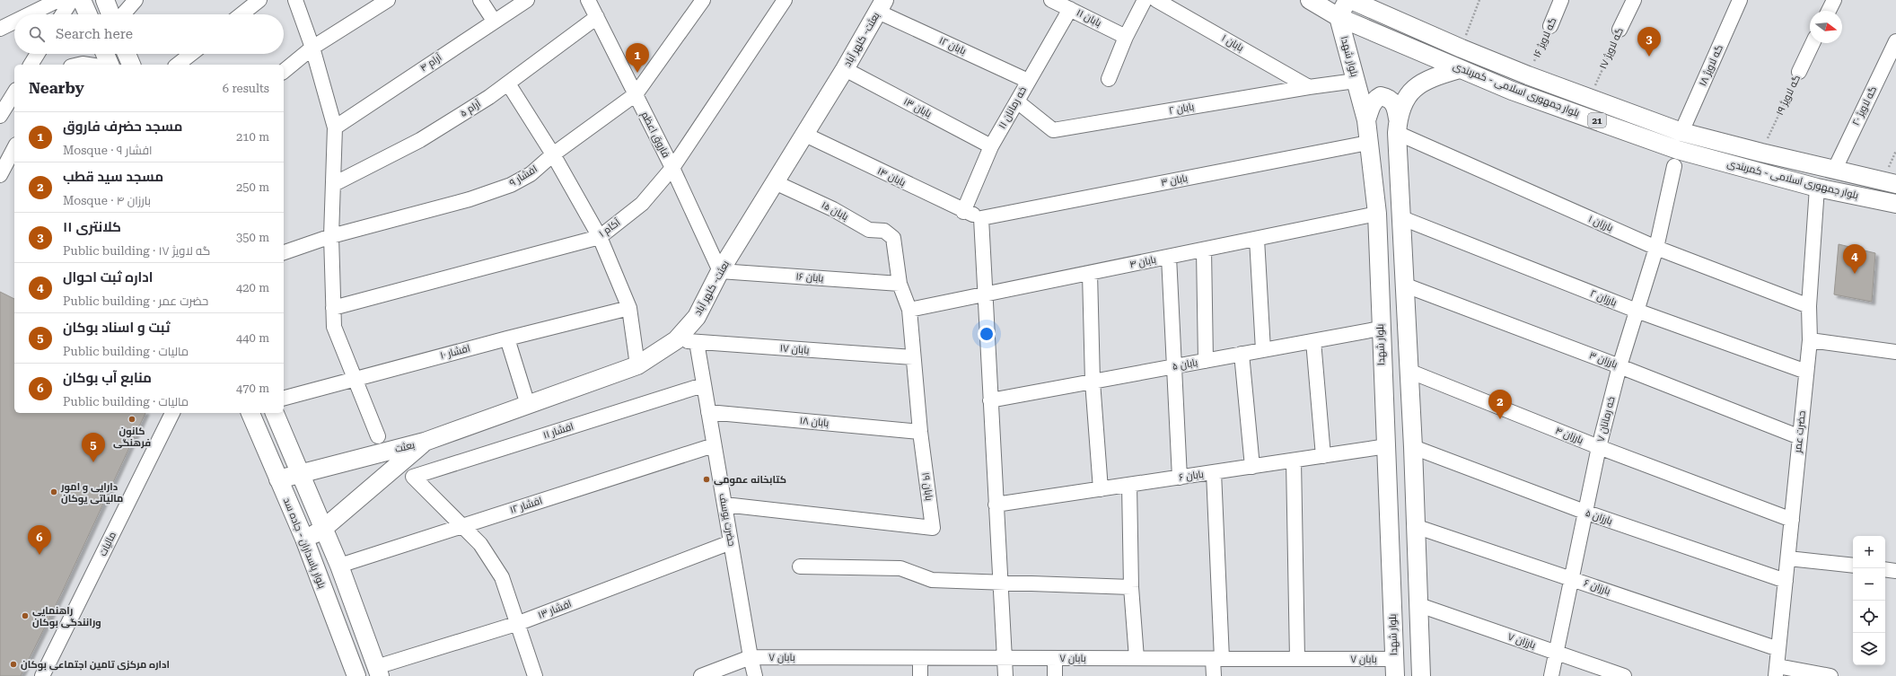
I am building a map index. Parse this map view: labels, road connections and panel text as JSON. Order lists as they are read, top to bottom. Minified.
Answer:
{"streets":{"main road":["بعثت- کلهر آباد","بلوار شهدا","بلوار جمهوری اسلامی - کمربندی","21","بعثت","بلوار پاسداران - جاده سد"],"street":["بابان ۱۱","۱۶ گه لاویژ","بابان ۱","بابان ۱۲","گه لاویژ ۱۷","آرام ۴","گه لاویژ ۱۸","۱۹ گه لاویژ","گه لاویژ ۲۰","بابان ۱۳","خه رمانان ۱۱","آرام ۵","بابان ۲","فاروق اعظم","افشار ۹","بابان ۱۴","بابان ۳","بابان ۱۵","بارزان ۱","آکام ۱","بابان ۴","بابان ۱۶","بارزان ۲","بابان ۱۷","افشار ۱۰","بارزان ۳","بابان ۵","خه رمانان ۷","بابان ۱۸","افشار ۱۱","حضرت عمر","بارزان ۴","بابان ۶","بابان ۱۹","افشار ۱۲","بارزان ۵","حضرت یوسف","مالیات","بارزان ۶","افشار ۱۳","بارزان ۷","بابان ۷"]},"crossings":[["بابان ۱۱","خه رمانان ۱۱"],["۱۶ گه لاویژ","بلوار جمهوری اسلامی - کمربندی"],["بعثت- کلهر آباد","بابان ۱۲"],["بعثت- کلهر آباد","بابان ۱۳"],["بعثت- کلهر آباد","فاروق اعظم"],["بعثت- کلهر آباد","بابان ۱۴"],["بعثت- کلهر آباد","بابان ۱۵"],["بعثت- کلهر آباد","بابان ۱۶"],["بعثت- کلهر آباد","بابان ۱۷"],["بعثت- کلهر آباد","بعثت"],["بابان ۱","بابان ۲"],["بابان ۱۲","خه رمانان ۱۱"],["گه لاویژ ۱۷","بلوار جمهوری اسلامی - کمربندی"],["بلوار شهدا","بلوار جمهوری اسلامی - کمربندی"],["بلوار شهدا","بابان ۲"],["بلوار شهدا","بابان ۳"],["بلوار شهدا","بابان ۴"],["بلوار شهدا","بابان ۵"],["بلوار شهدا","بابان ۶"],["بلوار شهدا","بابان ۷"],["گه لاویژ ۱۸","بلوار جمهوری اسلامی - کمربندی"],["بلوار جمهوری اسلامی - کمربندی","۱۹ گه لاویژ"],["بلوار جمهوری اسلامی - کمربندی","گه لاویژ ۲۰"],["بلوار جمهوری اسلامی - کمربندی","حضرت عمر"],["بابان ۱۳","خه رمانان ۱۱"],["خه رمانان ۱۱","بابان ۲"],["خه رمانان ۱۱","بابان ۱۴"],["آرام ۵","فاروق اعظم"],["فاروق اعظم","افشار ۹"],["فاروق اعظم","آکام ۱"],["فاروق اعظم","بابان ۱۶"],["بابان ۱۴","بابان ۳"],["بابان ۱۵","بابان ۱۹"],["بارزان ۱","خه رمانان ۷"],["بارزان ۱","حضرت عمر"],["بابان ۴","بابان ۱۹"],["بابان ۱۶","بابان ۱۹"],["بارزان ۲","خه رمانان ۷"],["بارزان ۲","حضرت عمر"],["بابان ۱۷","بابان ۱۹"],["بابان ۱۷","حضرت یوسف"],["بارزان ۳","خه رمانان ۷"],["بارزان ۳","حضرت عمر"],["خه رمانان ۷","بارزان ۴"],["خه رمانان ۷","بارزان ۵"],["خه رمانان ۷","بارزان ۶"],["خه رمانان ۷","بارزان ۷"],["بابان ۱۸","بابان ۱۹"],["بابان ۱۸","حضرت یوسف"],["افشار ۱۱","افشار ۱۲"],["افشار ۱۱","حضرت یوسف"],["حضرت عمر","بارزان ۴"],["حضرت عمر","بارزان ۵"],["حضرت عمر","بارزان ۶"],["بعثت","بلوار پاسداران - جاده سد"],["بابان ۱۹","حضرت یوسف"],["افشار ۱۲","حضرت یوسف"],["حضرت یوسف","افشار ۱۳"],["حضرت یوسف","بابان ۷"]],"places":["کانون فرهنگی","کتابخانه عمومی","دارایی و امور مالیاتی یوکان","راهنمایی ورانندگی بوکان","اداره مرکزی تامین اجتماعی بوکان"],"north":"right","page":{"search":"Search here","pins":["3","1","4","2","5","6"],"heading":["Nearby","6 results"],"list":[{"mark":"1","name":"مسجد حضرف فاروق","note":"Mosque · افشار ۹","value":"210 m"},{"mark":"2","name":"مسجد سید قطب","note":"Mosque · بارزان ۴","value":"250 m"},{"mark":"3","name":"کلانتری ۱۱","note":"Public building · گه لاویژ ۱۷","value":"350 m"},{"mark":"4","name":"اداره ثبت احوال","note":"Public building · حضرت عمر","value":"420 m"},{"mark":"5","name":"ثبت و اسناد بوکان","note":"Public building · مالیات","value":"440 m"},{"mark":"6","name":"منابع آب بوکان","note":"Public building · مالیات","value":"470 m"}],"map_buttons":["+","−"]}}
